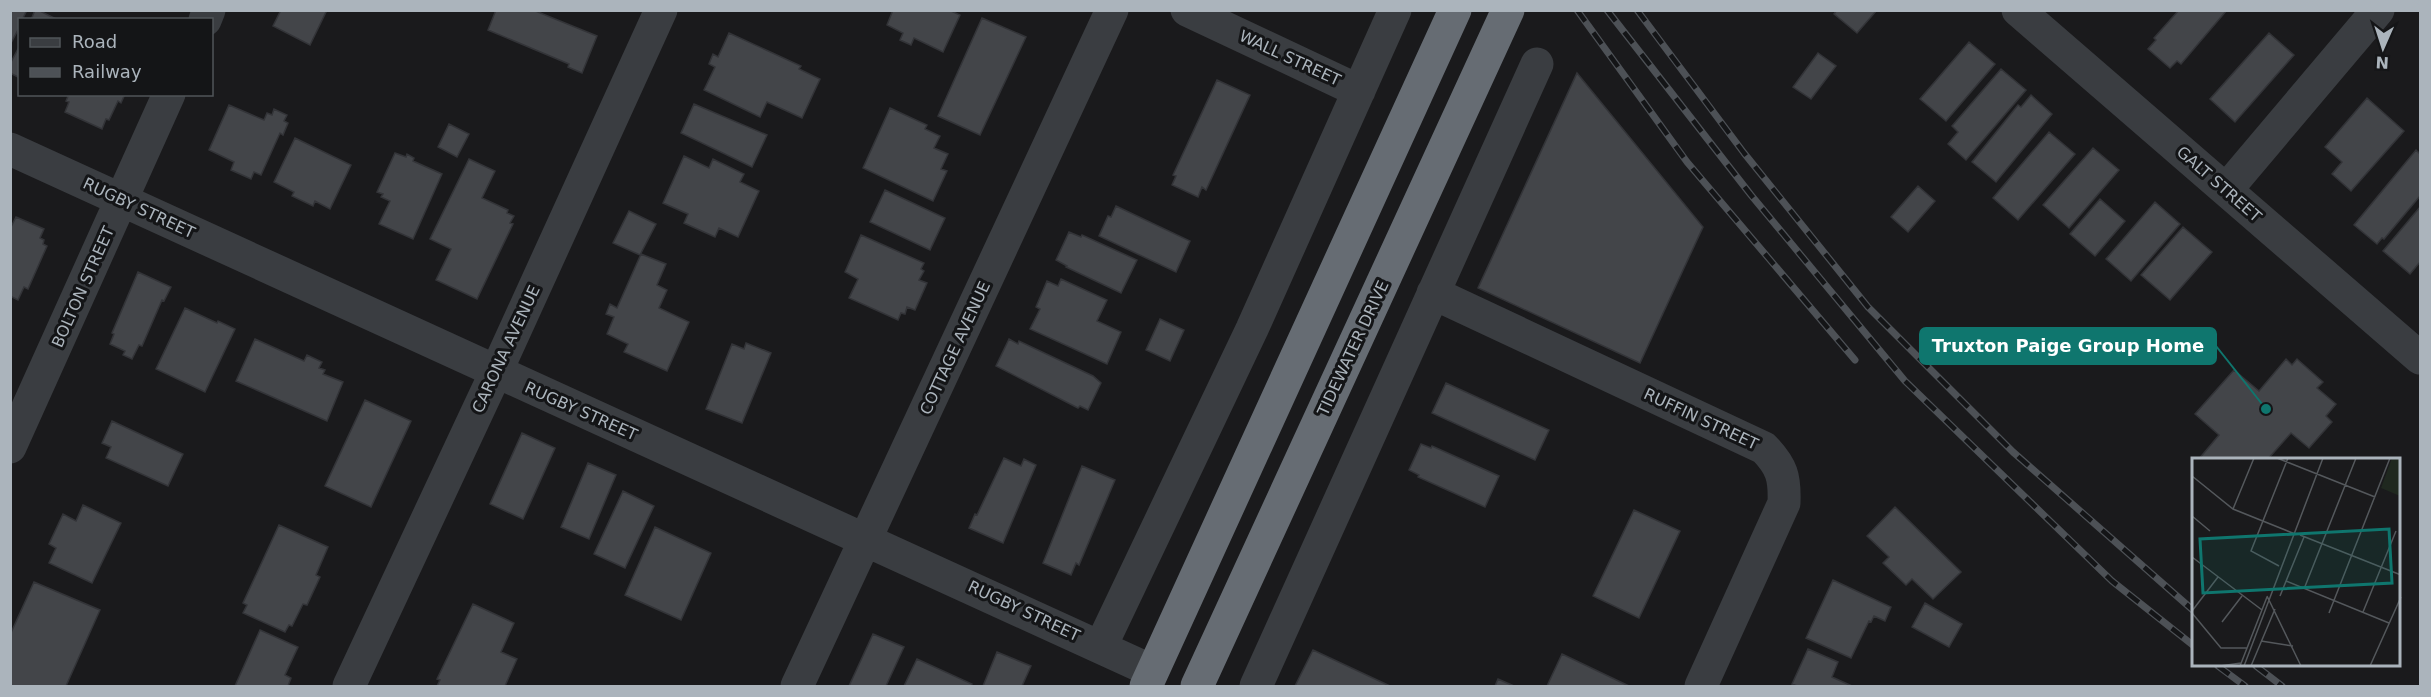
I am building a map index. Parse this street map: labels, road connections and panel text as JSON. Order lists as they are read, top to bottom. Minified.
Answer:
{"streets":{"highway":["TIDEWATER DRIVE"],"street":["WALL STREET","GALT STREET","RUGBY STREET","BOLTON STREET","COTTAGE AVENUE","CARONA AVENUE","RUFFIN STREET"]},"crossings":[["RUGBY STREET","BOLTON STREET"],["RUGBY STREET","COTTAGE AVENUE"],["RUGBY STREET","CARONA AVENUE"]],"places":["Truxton Paige Group Home"],"legend":["Road","Railway"],"north":"bottom"}
